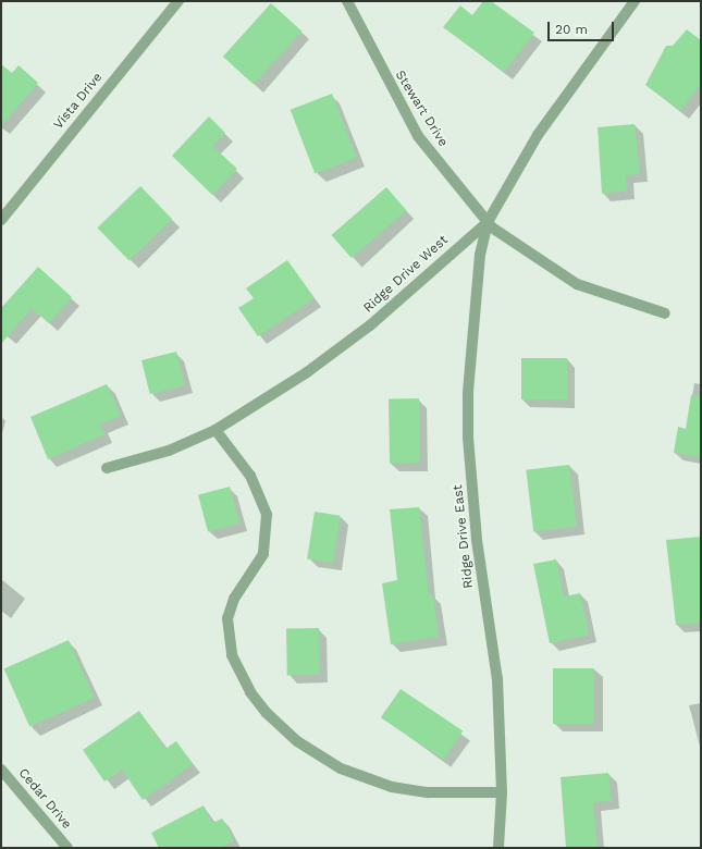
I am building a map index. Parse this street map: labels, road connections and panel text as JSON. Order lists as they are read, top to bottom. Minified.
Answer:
{"streets":{"street":["Vista Drive","Stewart Drive","Ridge Drive West","Ridge Drive East","Cedar Drive"]},"crossings":[["Stewart Drive","Ridge Drive West"],["Stewart Drive","Ridge Drive East"],["Ridge Drive West","Ridge Drive East"]],"scale_bar":"20 m"}
